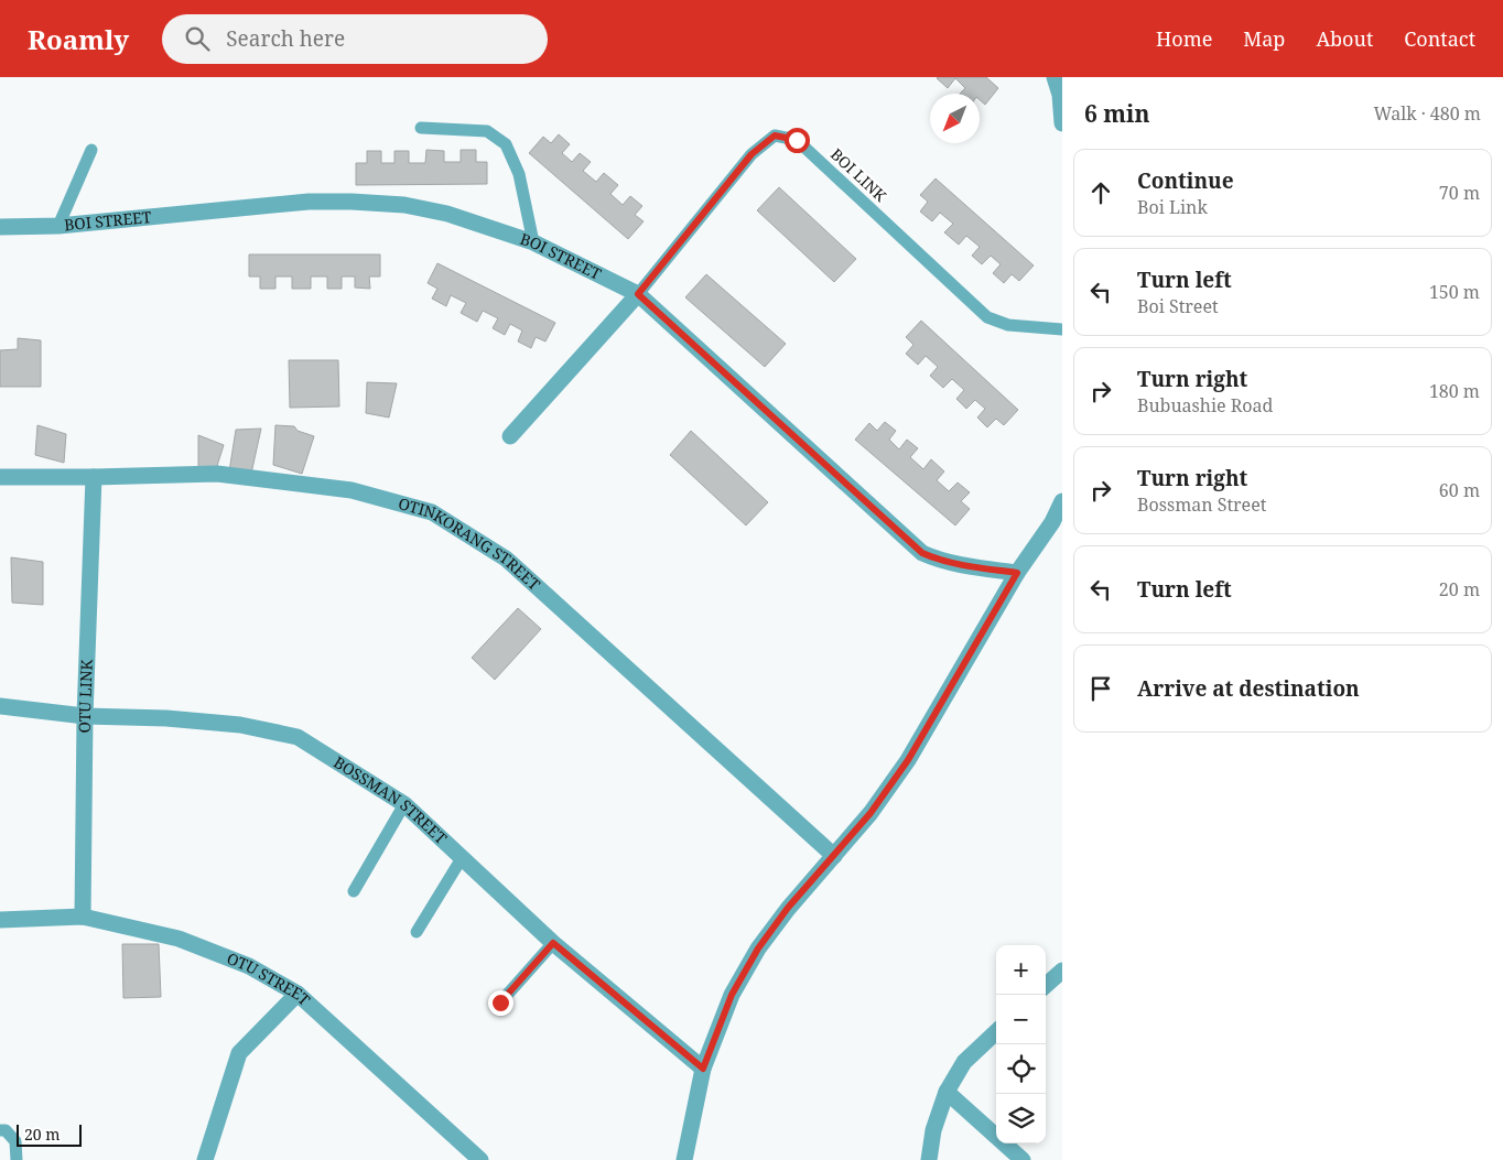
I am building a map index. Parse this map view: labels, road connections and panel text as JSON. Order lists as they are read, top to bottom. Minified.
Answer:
{"streets":{"street":["BOI STREET","OTINKORANG STREET","OTU LINK","BOSSMAN STREET","OTU STREET"],"lane":["BOI LINK"]},"crossings":[["BOI LINK","BOI STREET"],["OTINKORANG STREET","OTU LINK"],["OTU LINK","BOSSMAN STREET"],["OTU LINK","OTU STREET"]],"scale_bar":"20 m","north":"bottom left","page":{"header":"Roamly","search":"Search here","nav":["Home","Map","About","Contact"],"heading":["6 min","Walk · 480 m"],"list":[["Continue","Boi Link","70 m"],["Turn left","Boi Street","150 m"],["Turn right","Bubuashie Road","180 m"],["Turn right","Bossman Street","60 m"],["Turn left","20 m"],"Arrive at destination"],"map_buttons":["+","−"],"scale":"20 m"}}
